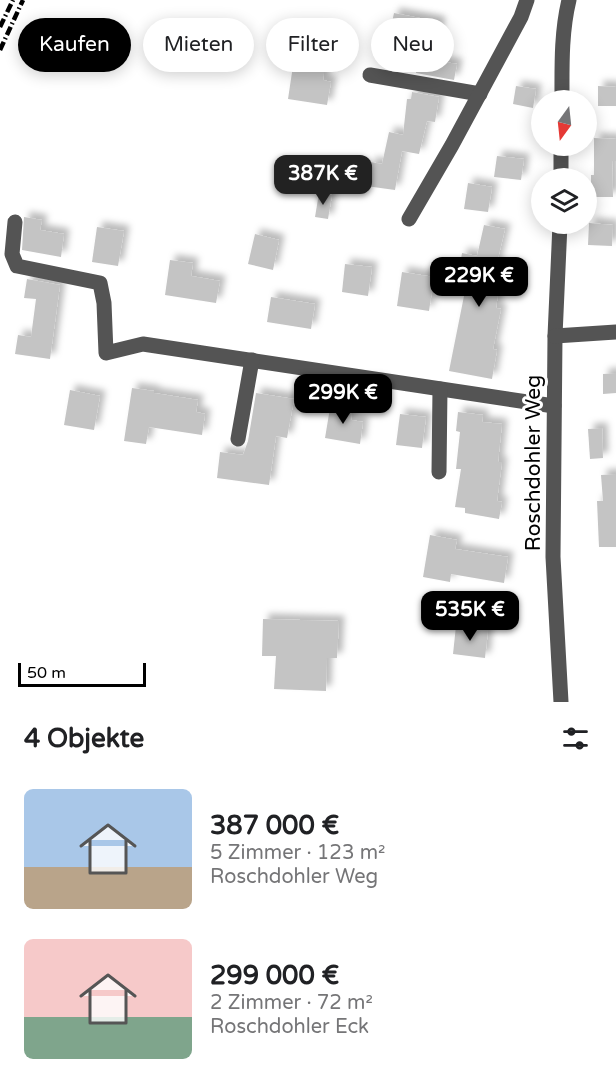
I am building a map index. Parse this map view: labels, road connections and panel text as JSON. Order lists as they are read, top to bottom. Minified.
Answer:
{"streets":{"street":["Roschdohler Weg"]},"scale_bar":"50 m","north":"bottom","page":{"chip":["Kaufen","Mieten","Filter","Neu"],"price":["387K €","229K €","299K €","535K €"],"scale":"50 m","heading":"4 Objekte","list":[{"name":"387 000 €","note":"5 Zimmer · 123 m² · Roschdohler Weg"},{"name":"299 000 €","note":"2 Zimmer · 72 m² · Roschdohler Eck"}]}}
